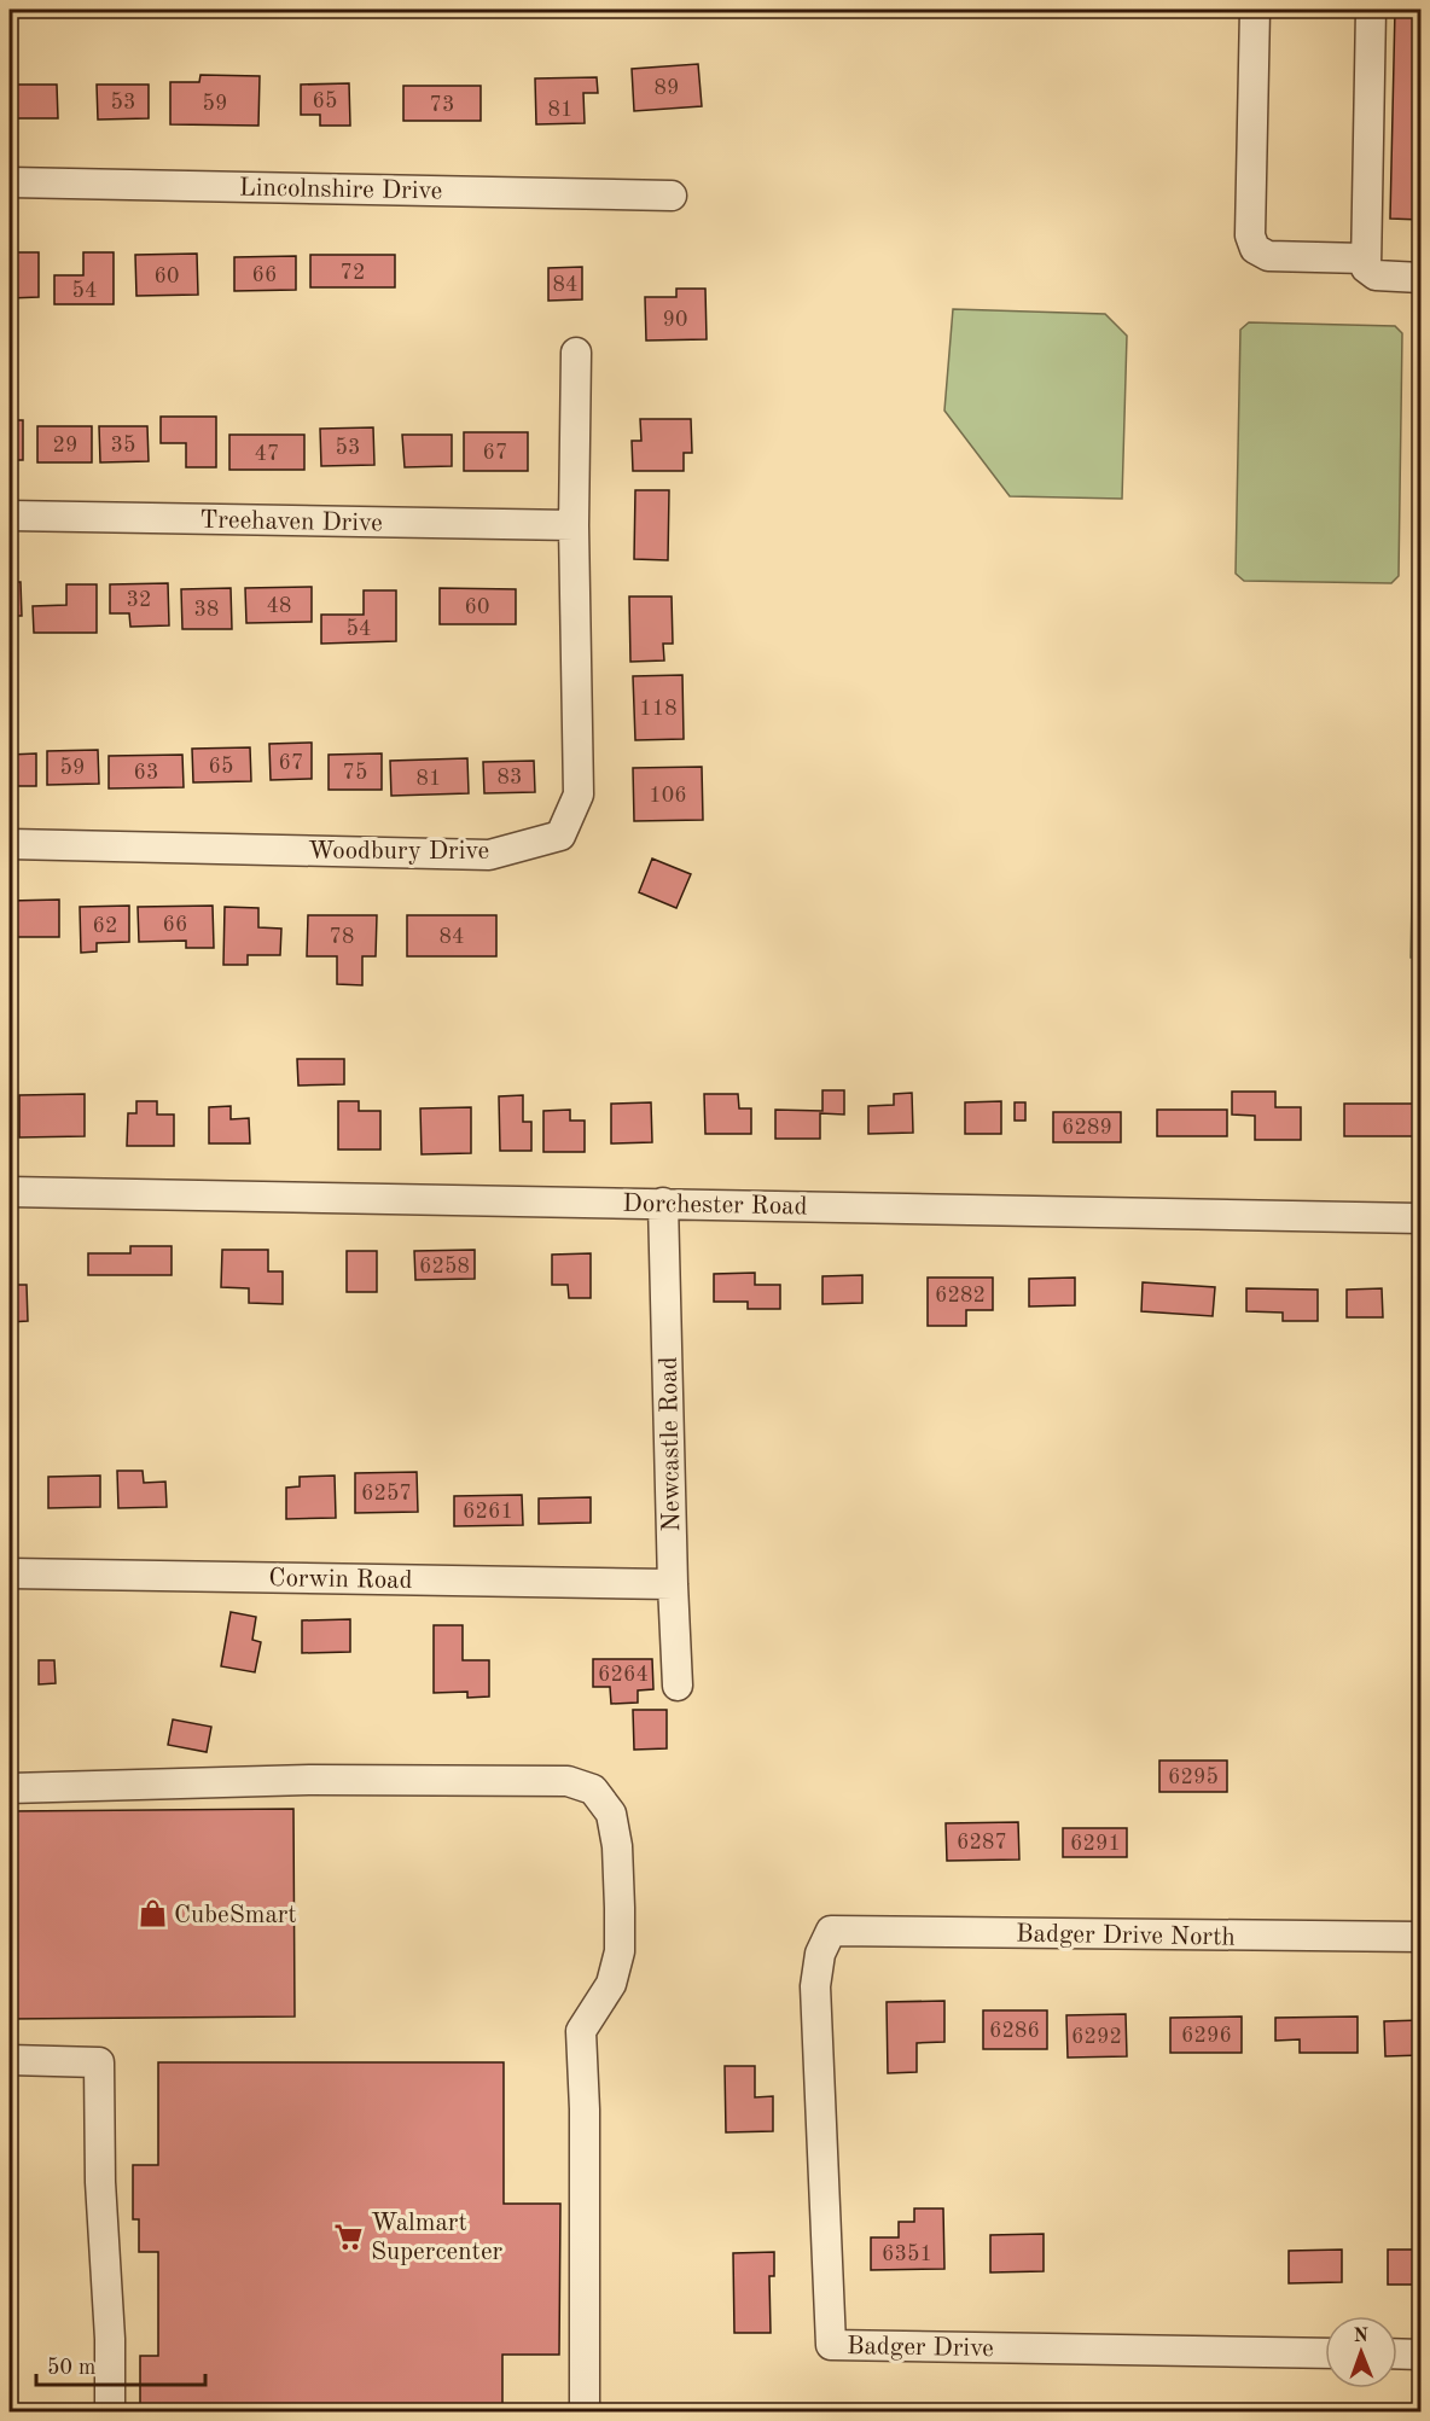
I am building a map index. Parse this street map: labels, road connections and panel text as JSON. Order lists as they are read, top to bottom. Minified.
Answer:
{"streets":{"street":["Lincolnshire Drive","Treehaven Drive","Woodbury Drive","Dorchester Road","Newcastle Road","Corwin Road","Badger Drive North","Badger Drive"]},"crossings":[["Treehaven Drive","Woodbury Drive"],["Dorchester Road","Newcastle Road"],["Newcastle Road","Corwin Road"],["Badger Drive North","Badger Drive"]],"places":{"shop":["CubeSmart"],"supermarket":["Walmart Supercenter"]},"house_numbers":["89","65","53","59","73","81","72","66","60","84","54","90","29","35","53","67","47","32","48","60","38","54","118","67","65","59","63","75","83","81","106","66","62","78","84","6289","6258","6282","6257","6261","6264","6295","6287","6291","6286","6296","6292","6351"],"scale_bar":"50 m","north":"top"}
